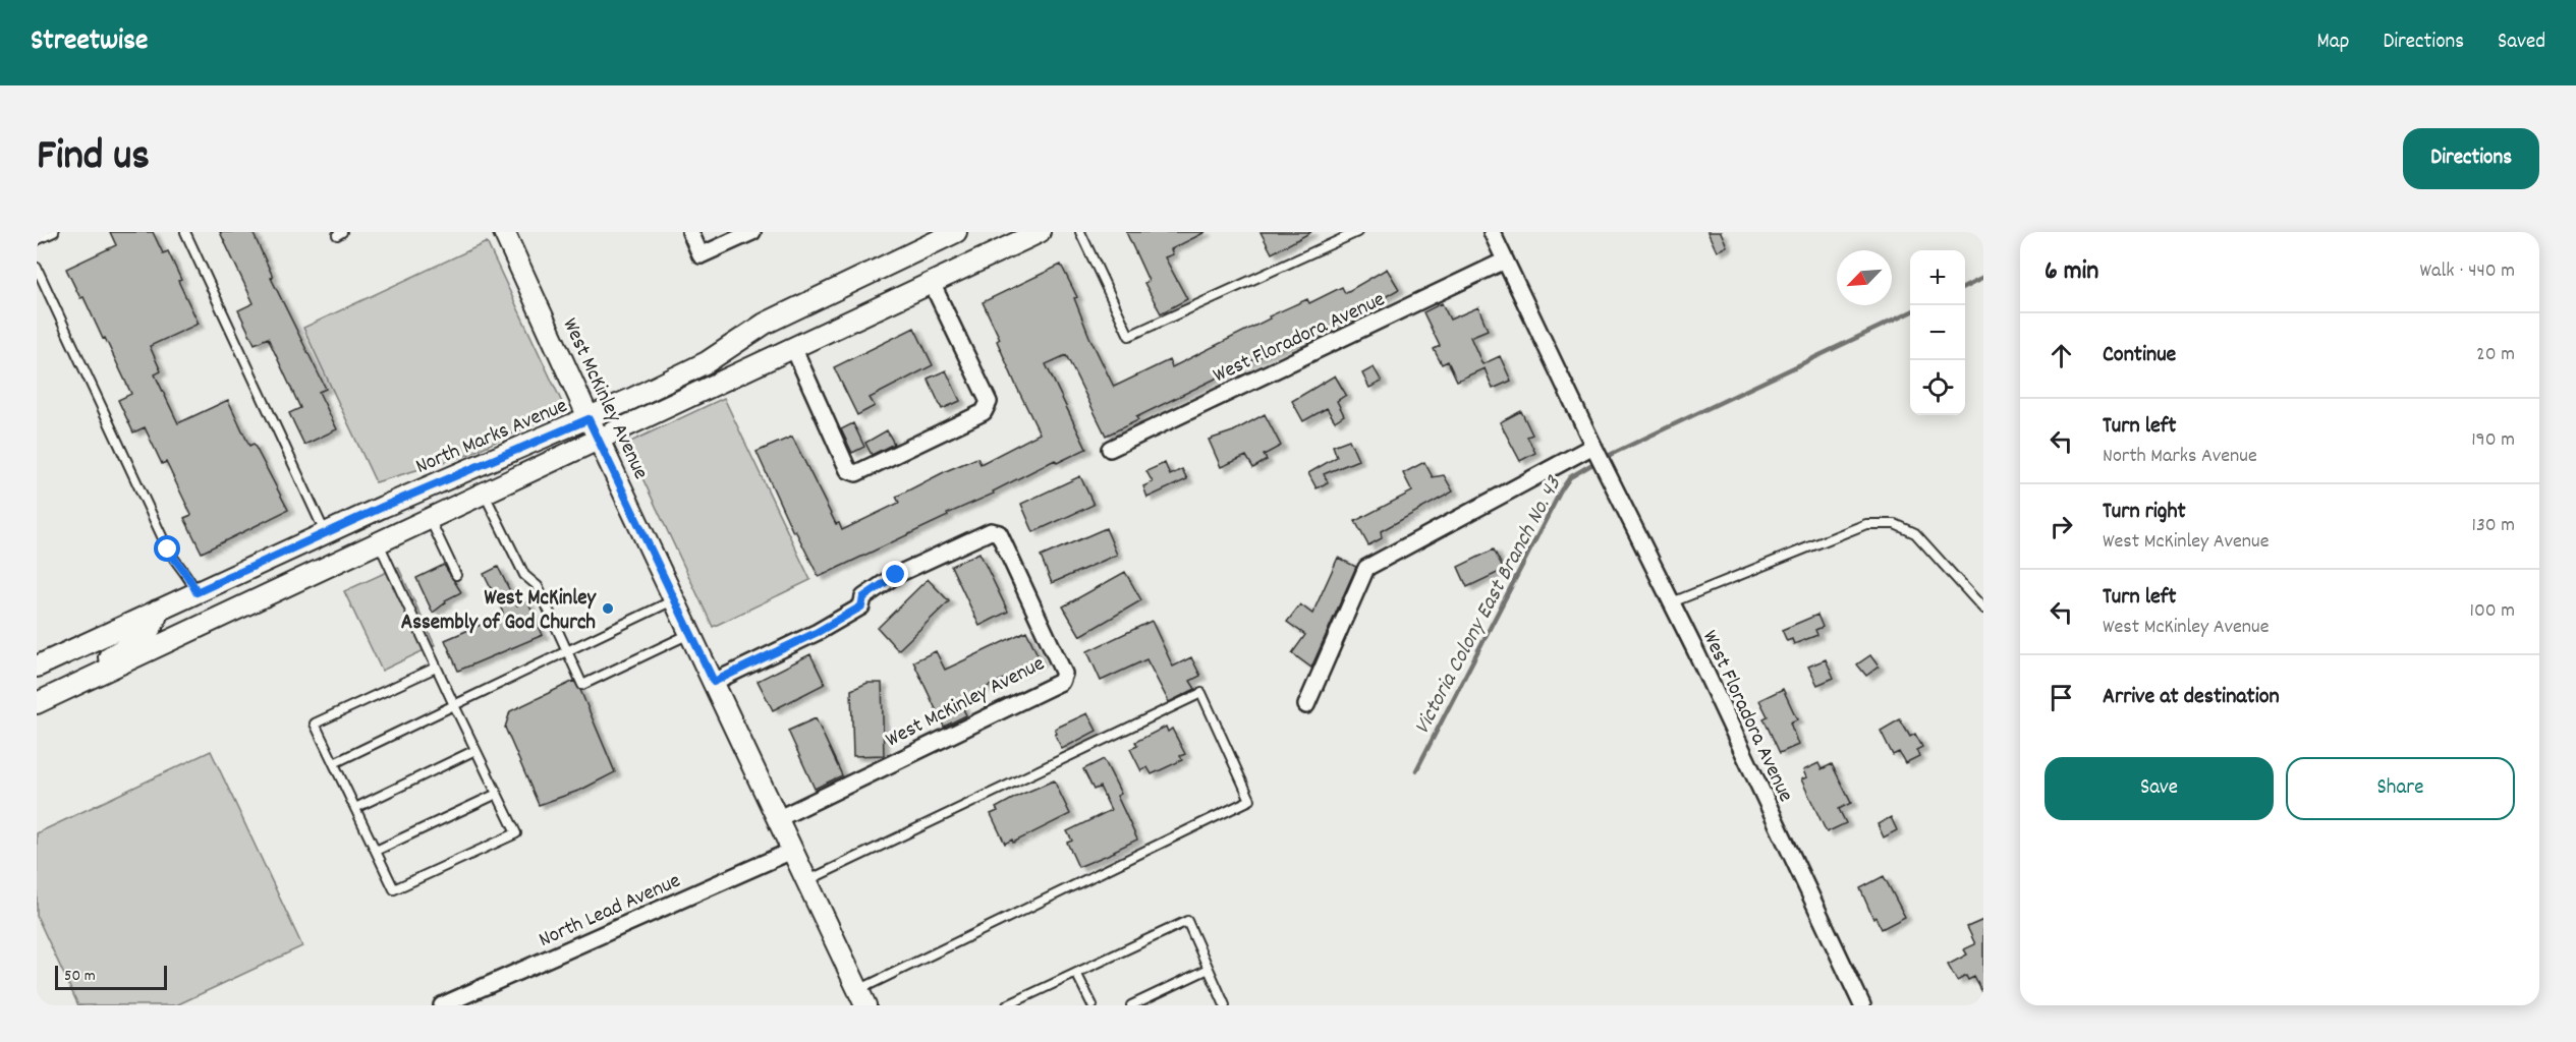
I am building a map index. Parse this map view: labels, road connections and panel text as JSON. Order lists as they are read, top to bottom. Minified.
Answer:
{"streets":{"main road":["West McKinley Avenue","North Marks Avenue"],"street":["West Floradora Avenue","North Lead Avenue"]},"crossings":[["West McKinley Avenue","North Marks Avenue"],["West McKinley Avenue","North Lead Avenue"]],"water":["Victoria Colony East Branch No. 43"],"places":["West McKinley Assembly of God Church"],"scale_bar":"50 m","north":"bottom left","page":{"header":"Streetwise","nav":["Map","Directions","Saved"],"title":"Find us","buttons":["Directions",["Save","Share"]],"heading":["6 min","Walk · 440 m"],"map_buttons":["+","−"],"list":[["Continue","20 m"],["Turn left","North Marks Avenue","190 m"],["Turn right","West McKinley Avenue","130 m"],["Turn left","West McKinley Avenue","100 m"],"Arrive at destination"],"scale":"50 m"}}
